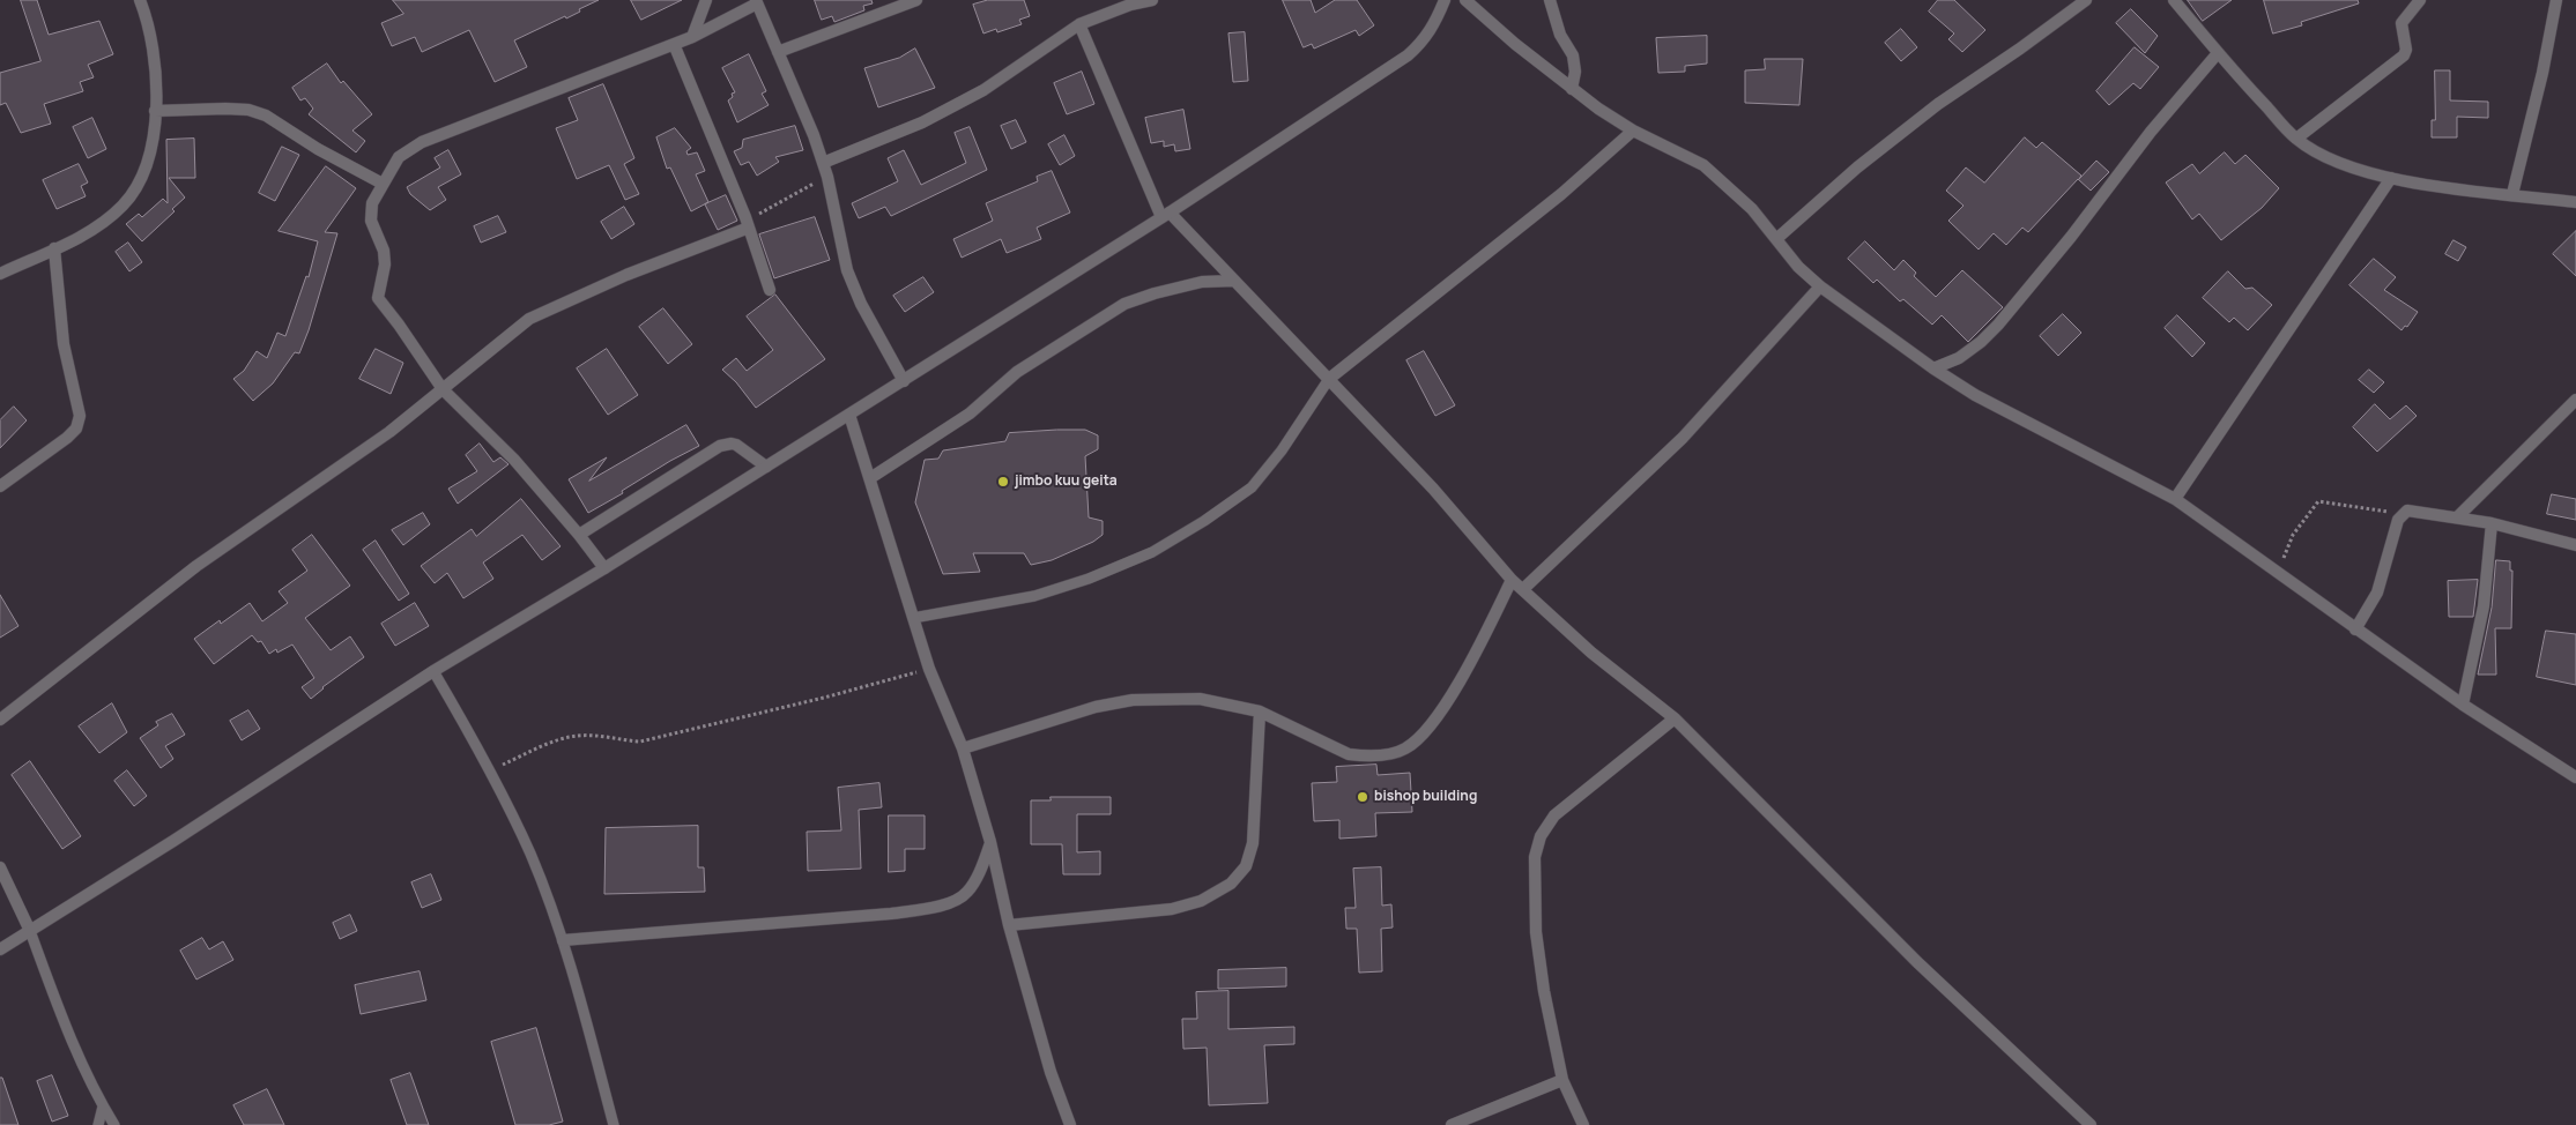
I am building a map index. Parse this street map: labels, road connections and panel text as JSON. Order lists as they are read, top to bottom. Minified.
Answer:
{"places":["jimbo kuu geita","bishop building"]}
